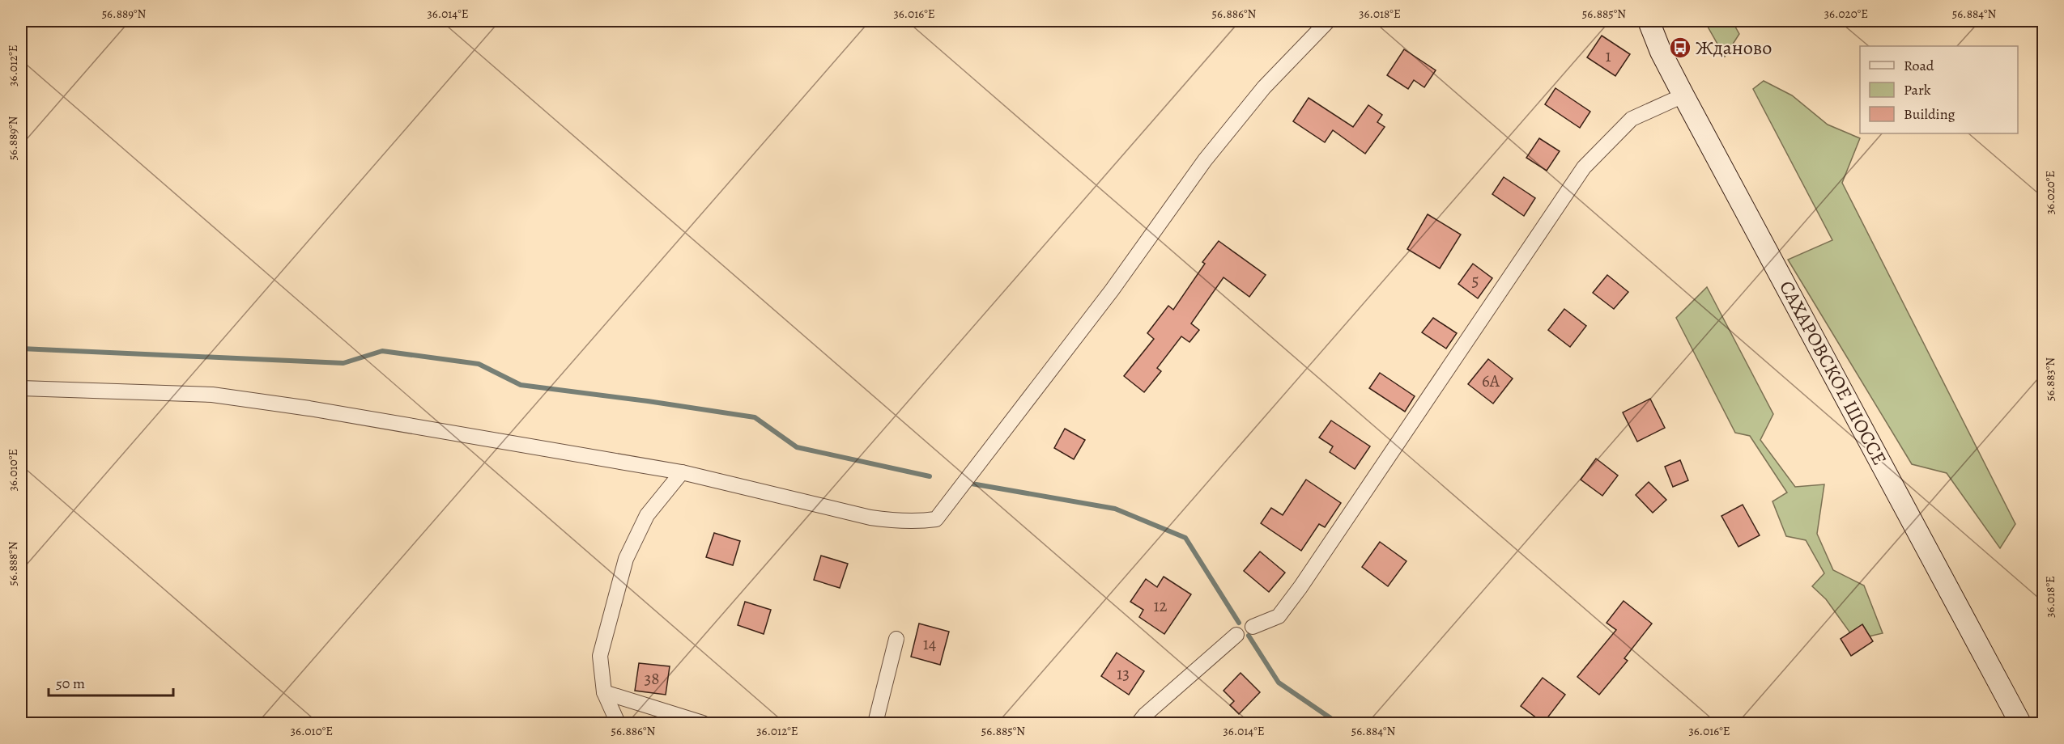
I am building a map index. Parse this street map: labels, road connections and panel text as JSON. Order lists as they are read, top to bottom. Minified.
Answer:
{"streets":{"main road":["САХАРОВСКОЕ ШОССЕ"]},"places":{"bus stop":["Жданово"]},"house_numbers":["1","5","6А","12","14","13","38"],"legend":["Road","Park","Building"],"scale_bar":"50 m","coordinates":["56.889°N","36.014°E","36.016°E","56.886°N","36.018°E","56.885°N","36.020°E","56.884°N","36.012°E","56.883°N","36.010°E","56.888°N"]}
